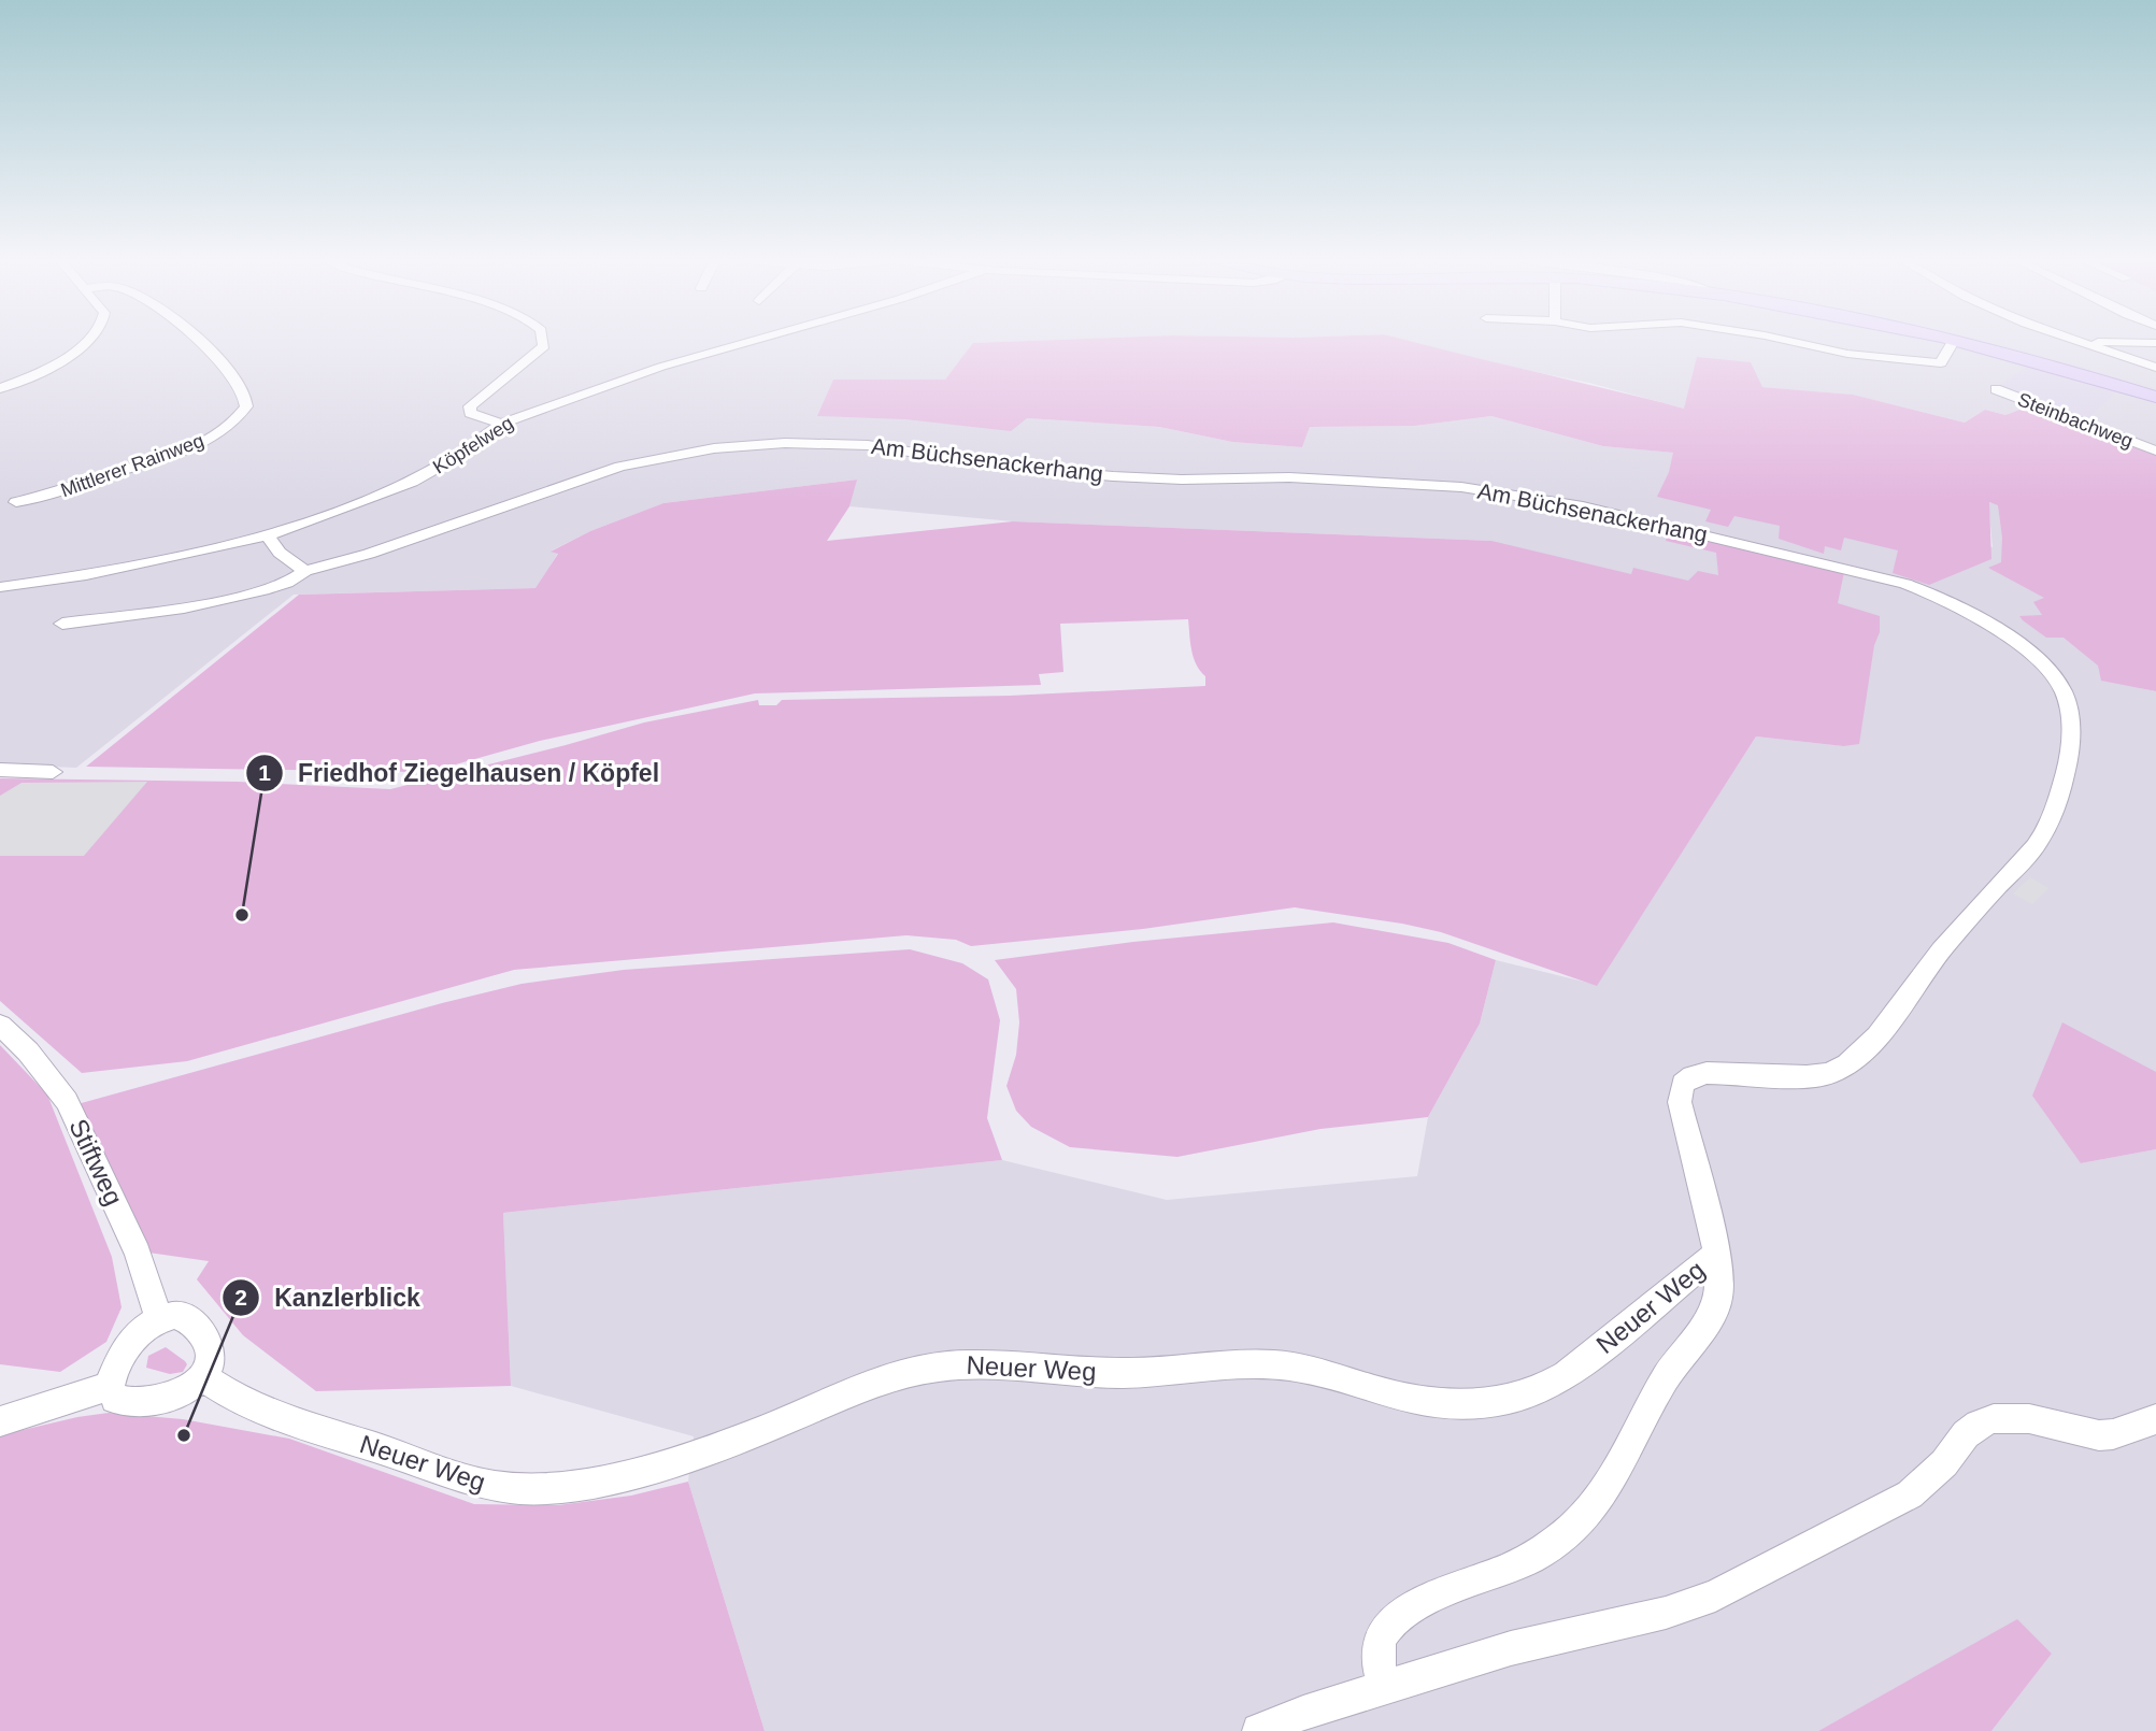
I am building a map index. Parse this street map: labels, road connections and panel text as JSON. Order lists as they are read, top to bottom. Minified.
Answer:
{"streets":{"street":["Steinbachweg","Köpfelweg","Am Büchsenackerhang","Mittlerer Rainweg","Stiftweg","Neuer Weg"]},"crossings":[["Am Büchsenackerhang","Neuer Weg"],["Stiftweg","Neuer Weg"]],"places":["Friedhof Ziegelhausen / Köpfel","Kanzlerblick"]}
